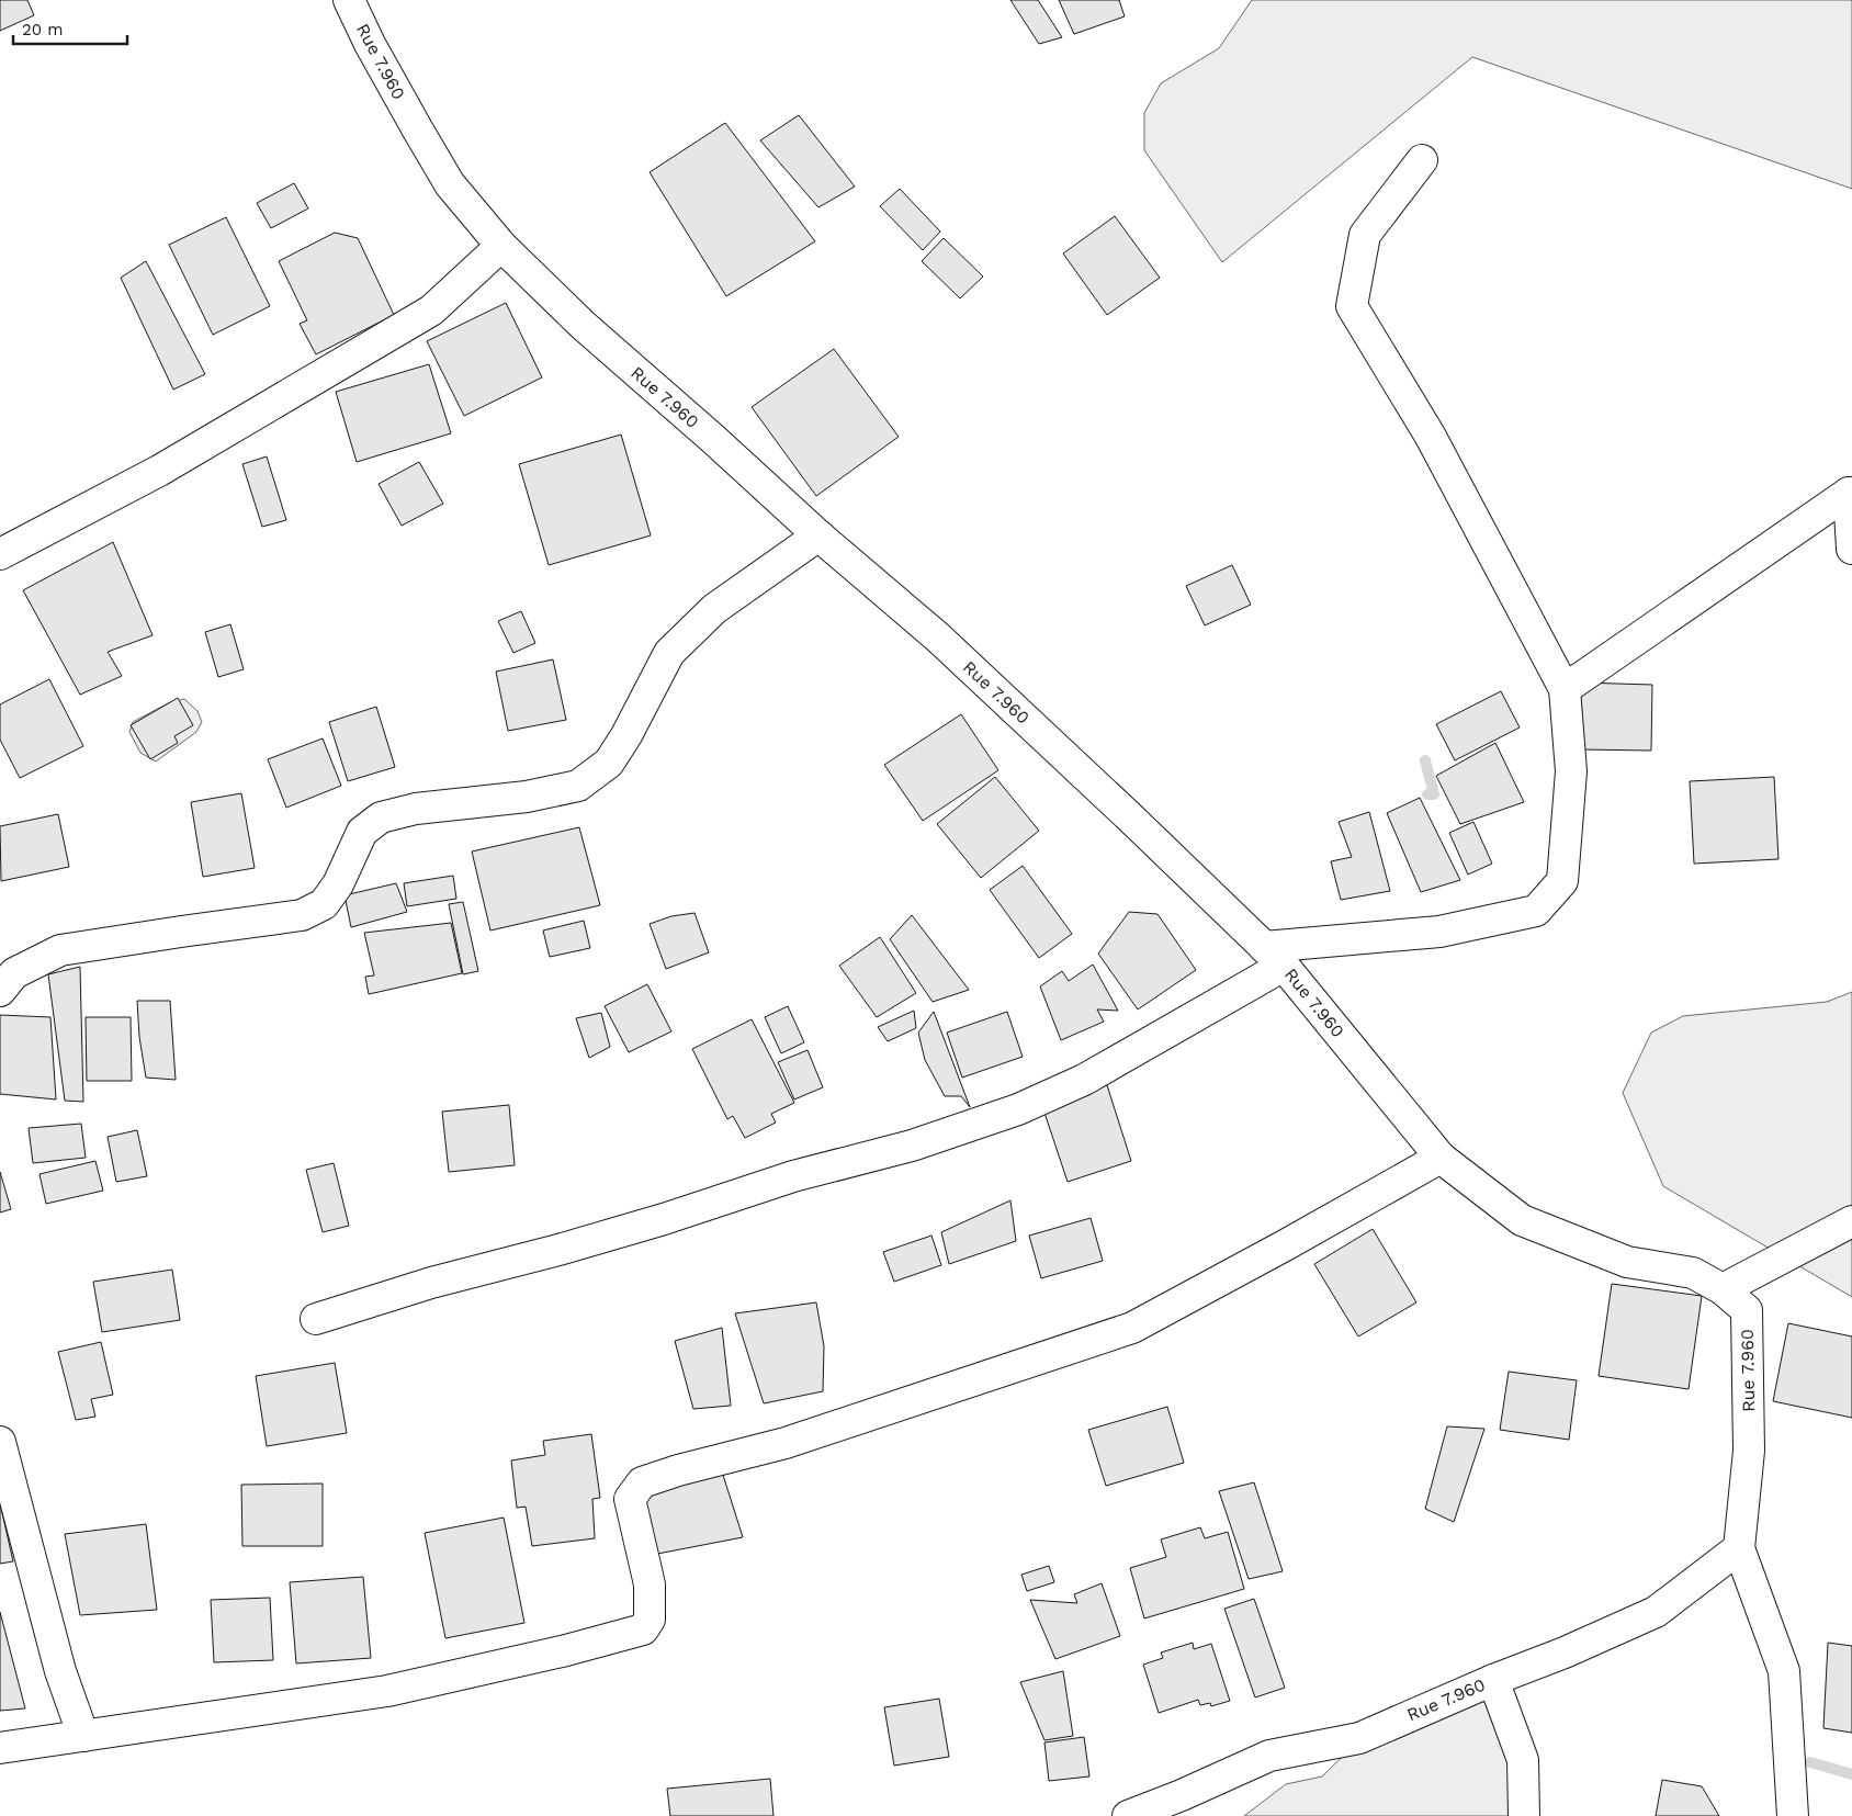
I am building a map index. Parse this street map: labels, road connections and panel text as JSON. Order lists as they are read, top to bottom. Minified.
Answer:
{"streets":{"street":["Rue 7.960"]},"scale_bar":"20 m"}
